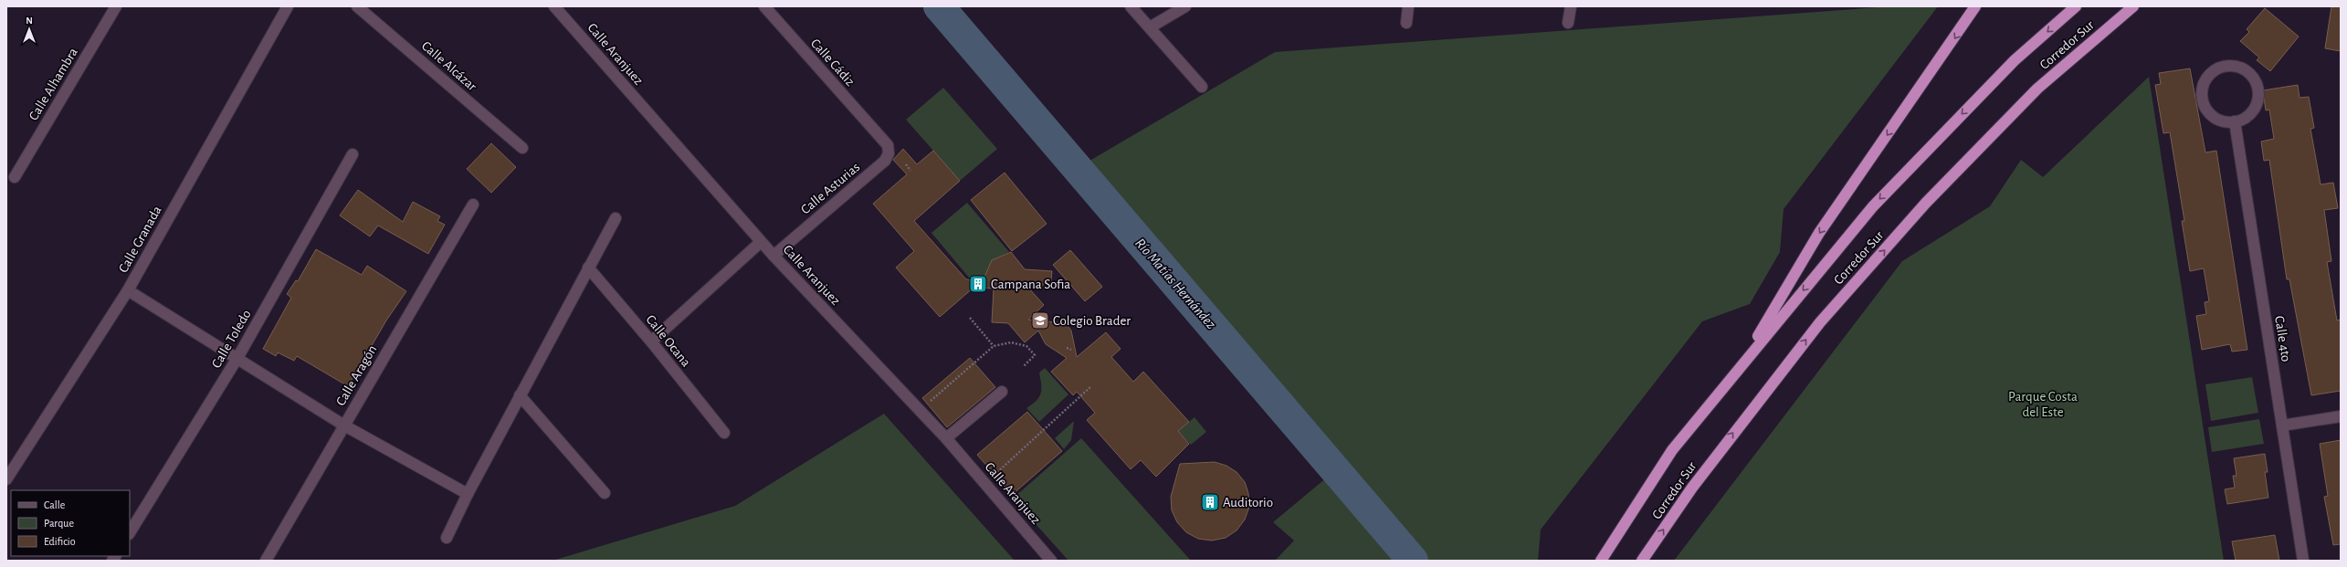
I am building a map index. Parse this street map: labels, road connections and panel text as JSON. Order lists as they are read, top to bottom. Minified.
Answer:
{"streets":{"highway":["Corredor Sur"],"street":["Calle Aranjuez","Calle Cádiz","Calle Alcázar","Calle Alhambra","Calle Asturias","Calle Granada","Calle Toledo","Calle 4to","Calle Ocana","Calle Aragón"]},"crossings":[["Calle Aranjuez","Calle Asturias"],["Calle Cádiz","Calle Asturias"]],"water":["Río Matías Hernández"],"parks":["Parque Costa del Este"],"places":{"building":["Campana Sofia","Auditorio"],"school or university":["Colegio Brader"]},"legend":["Calle","Parque","Edificio"],"north":"top"}
